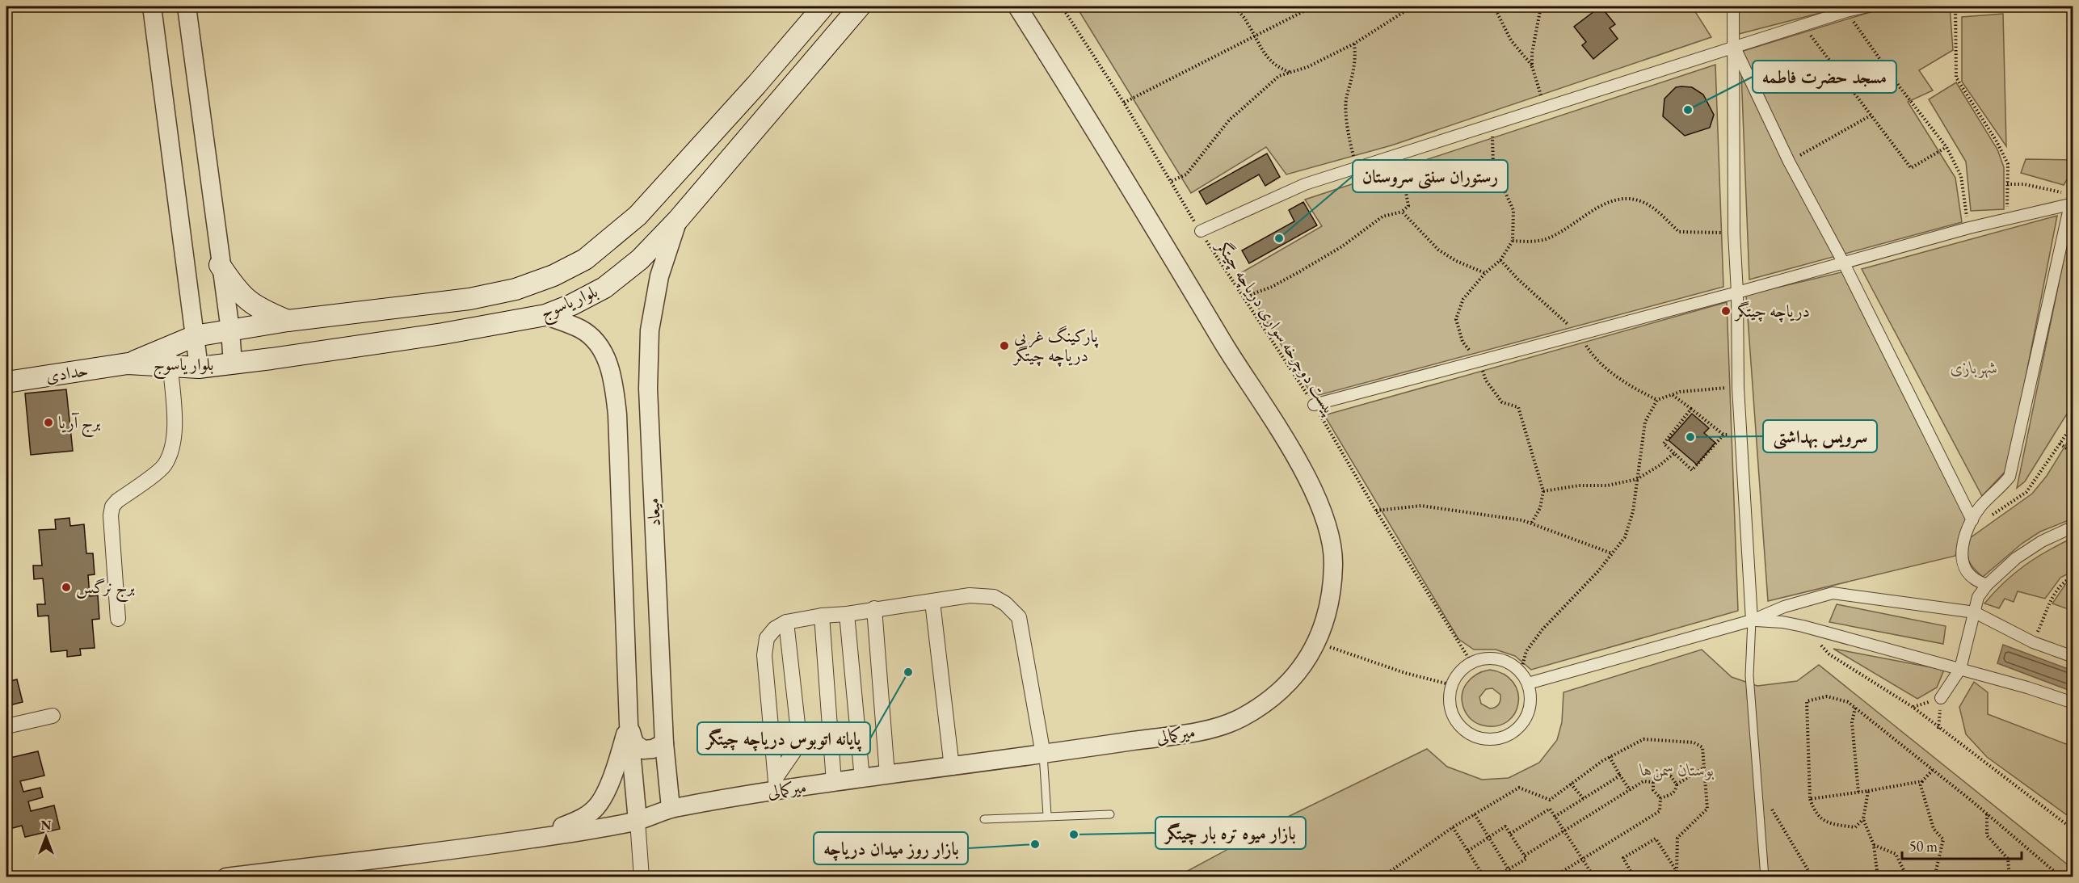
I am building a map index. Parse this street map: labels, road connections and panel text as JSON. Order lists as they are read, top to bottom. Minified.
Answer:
{"streets":{"main road":["بلوار یاسوج","حدادی"],"street":["میعاد","میرکمالی"],"path":["پیست دوچرخه سواری دریاچه چیتگر"]},"crossings":[["بلوار یاسوج","حدادی"],["بلوار یاسوج","میعاد"],["میعاد","میرکمالی"]],"parks":["شهربازی","بوستان سمن‌ها"],"places":["مسجد حضرت فاطمه","رستوران سنتی سروستان","دریاچه چیتگر","پارکینگ غربی دریاچه چیتگر","برج آریا","سرویس بهداشتی","برج نرگس","پایانه اتوبوس دریاچه چیتگر","بازار میوه تره بار چیتگر","بازار روز میدان دریاچه"],"scale_bar":"50 m","north":"top"}
